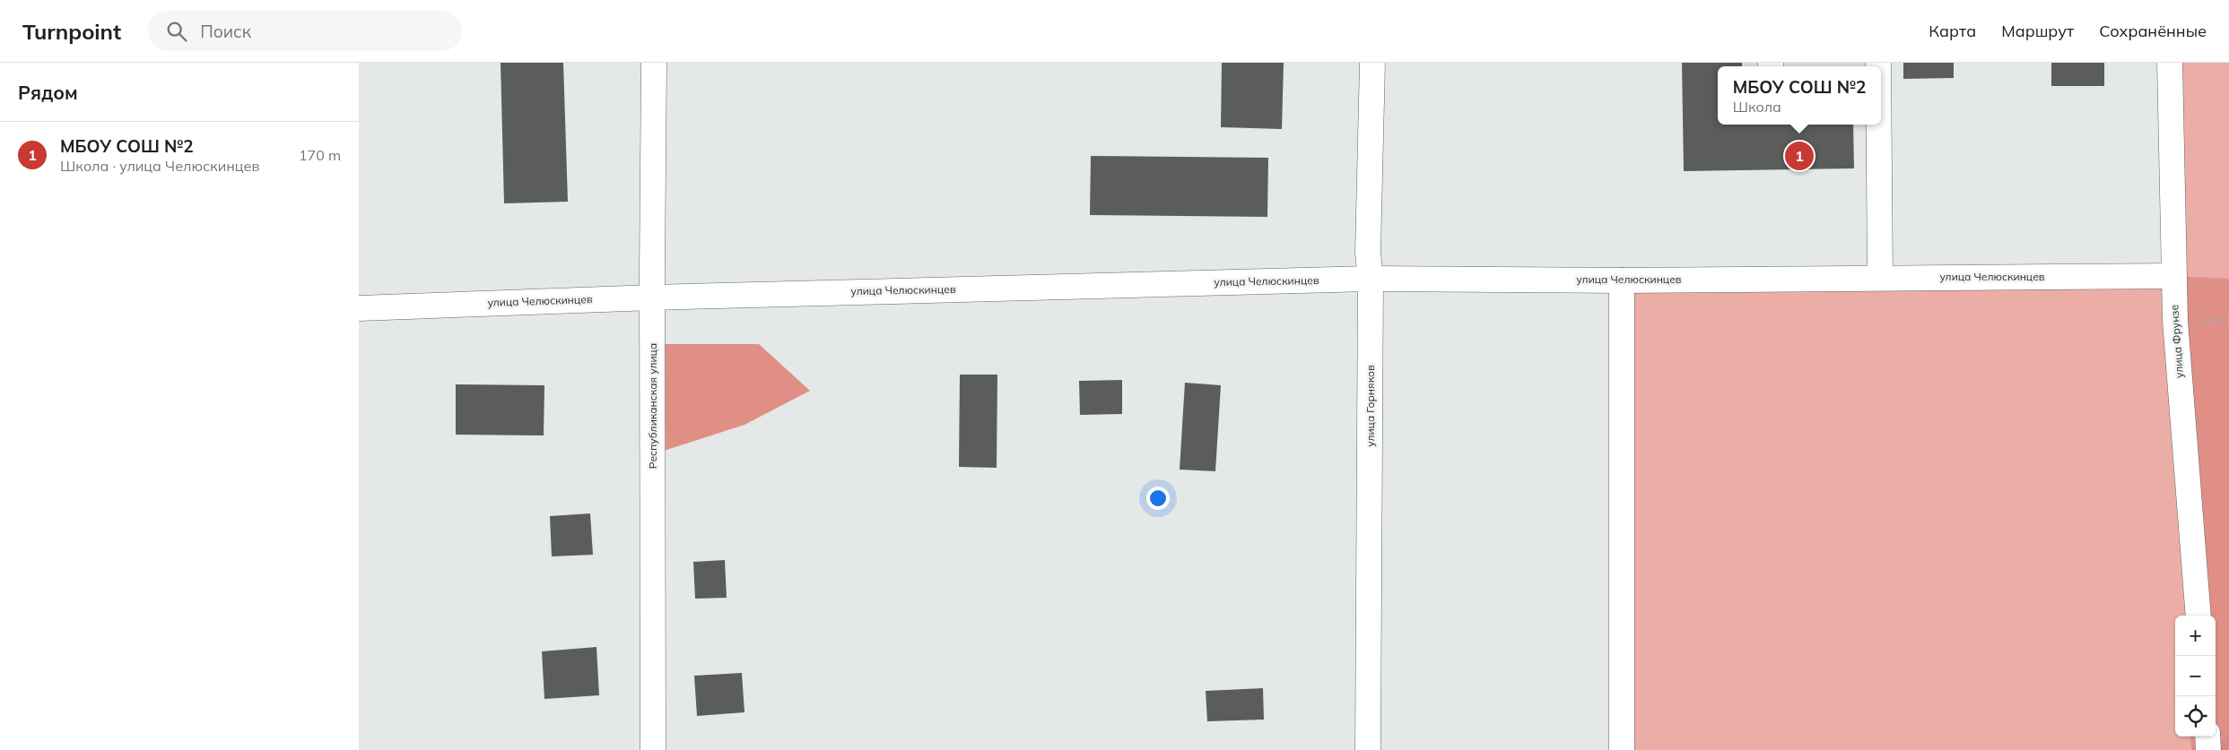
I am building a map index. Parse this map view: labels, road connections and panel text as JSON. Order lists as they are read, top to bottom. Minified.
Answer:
{"streets":{"street":["улица Челюскинцев","улица Фрунзе","Республиканская улица","улица Горняков"]},"crossings":[["улица Челюскинцев","улица Фрунзе"],["улица Челюскинцев","Республиканская улица"],["улица Челюскинцев","улица Горняков"]],"page":{"header":"Turnpoint","search":"Поиск","nav":["Карта","Маршрут","Сохранённые"],"heading":"Рядом","popup":["МБОУ СОШ №2","Школа"],"list":[{"mark":"1","name":"МБОУ СОШ №2","note":"Школа · улица Челюскинцев","value":"170 m"}],"pins":"1","map_buttons":["+","−"]}}
